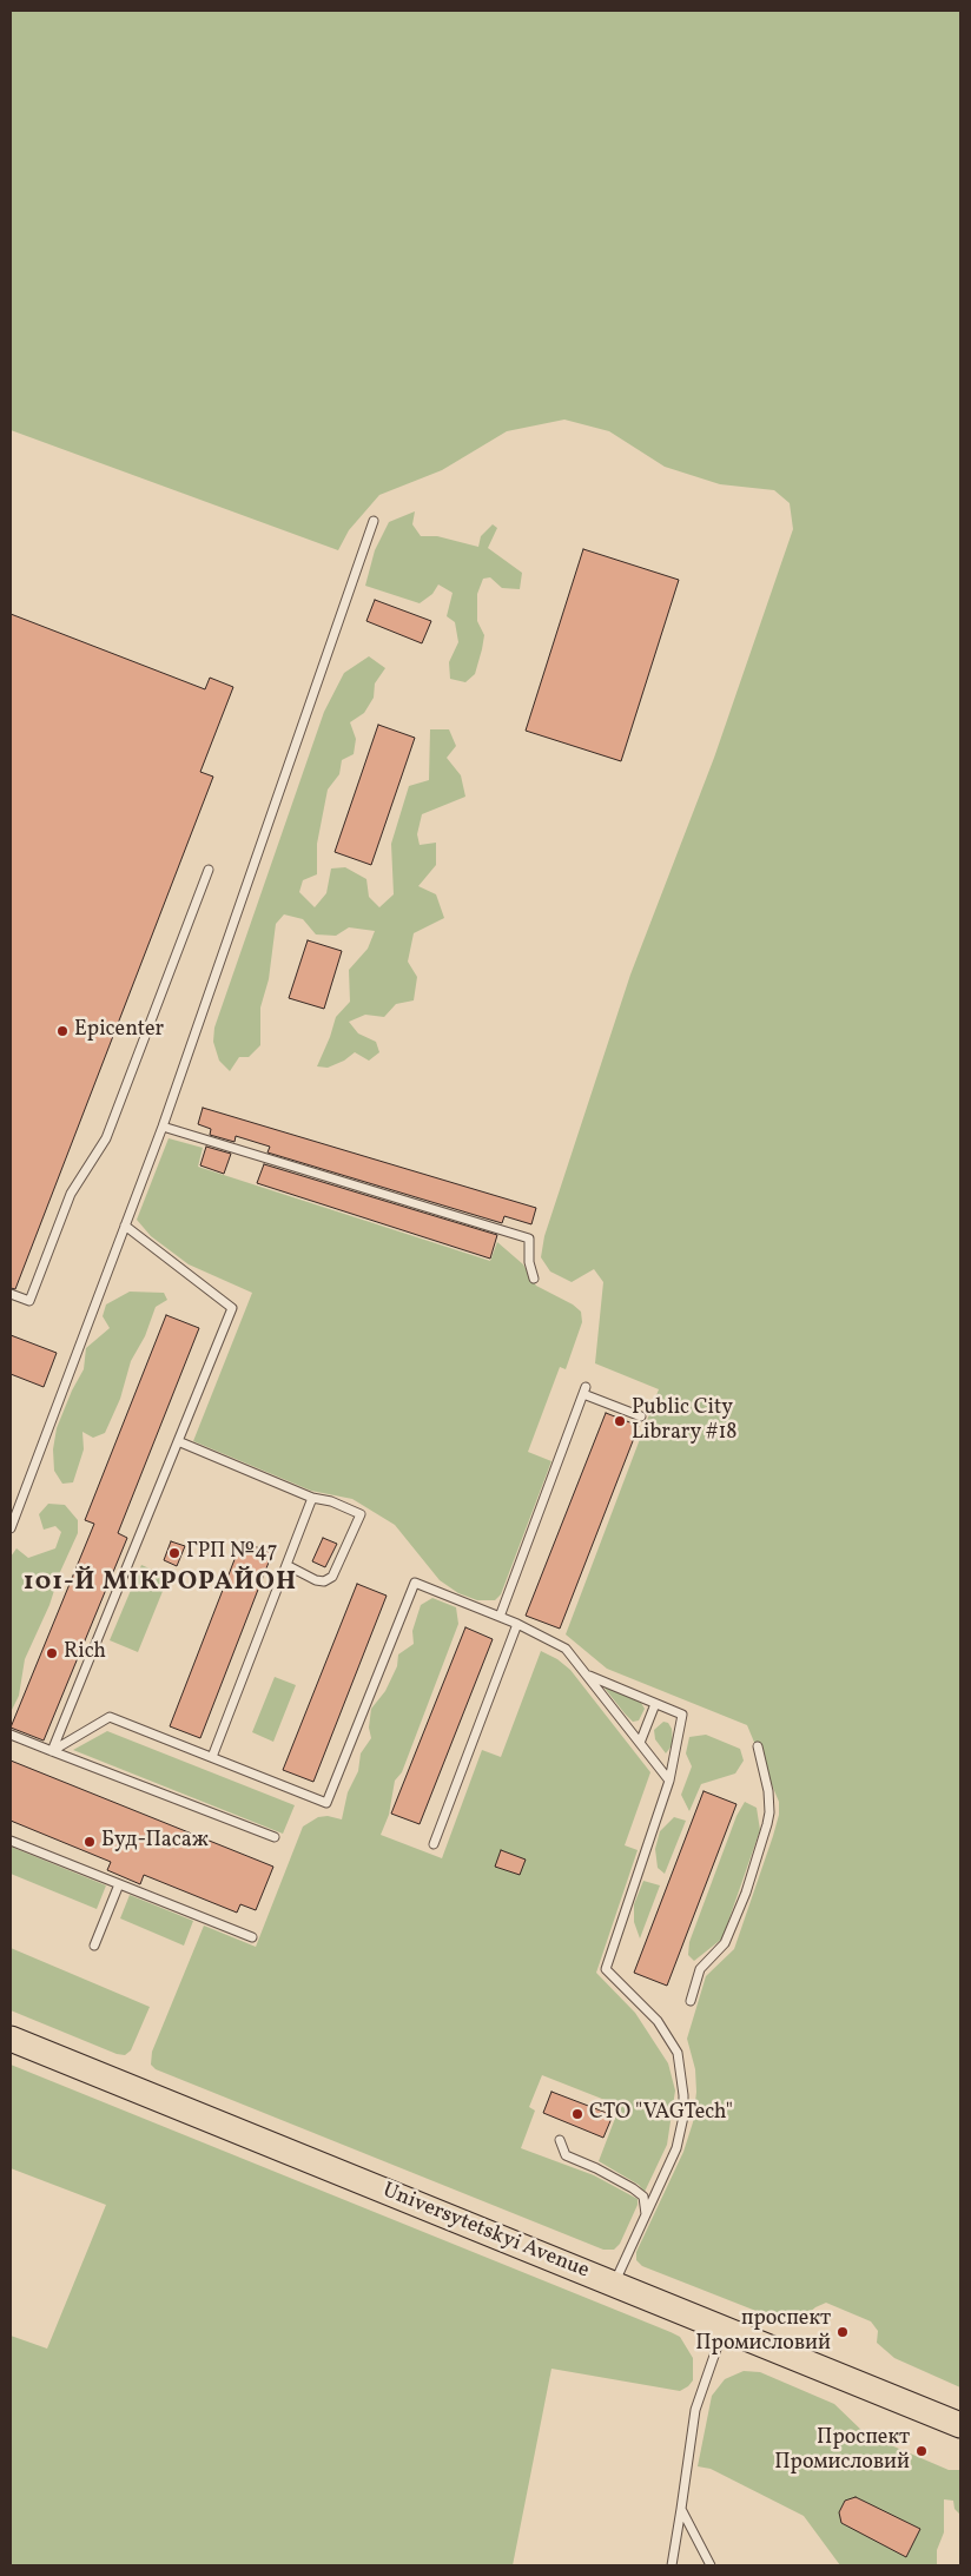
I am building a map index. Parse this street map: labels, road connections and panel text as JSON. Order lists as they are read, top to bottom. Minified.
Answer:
{"streets":{"main road":["Universytetskyi Avenue"]},"districts":["101-Й МІКРОРАЙОН"],"places":["Epicenter","Public City Library #18","ГРП №47","Rich","Буд-Пасаж","СТО \"VAGTech\"","проспект Промисловий","Проспект Промисловий"]}
